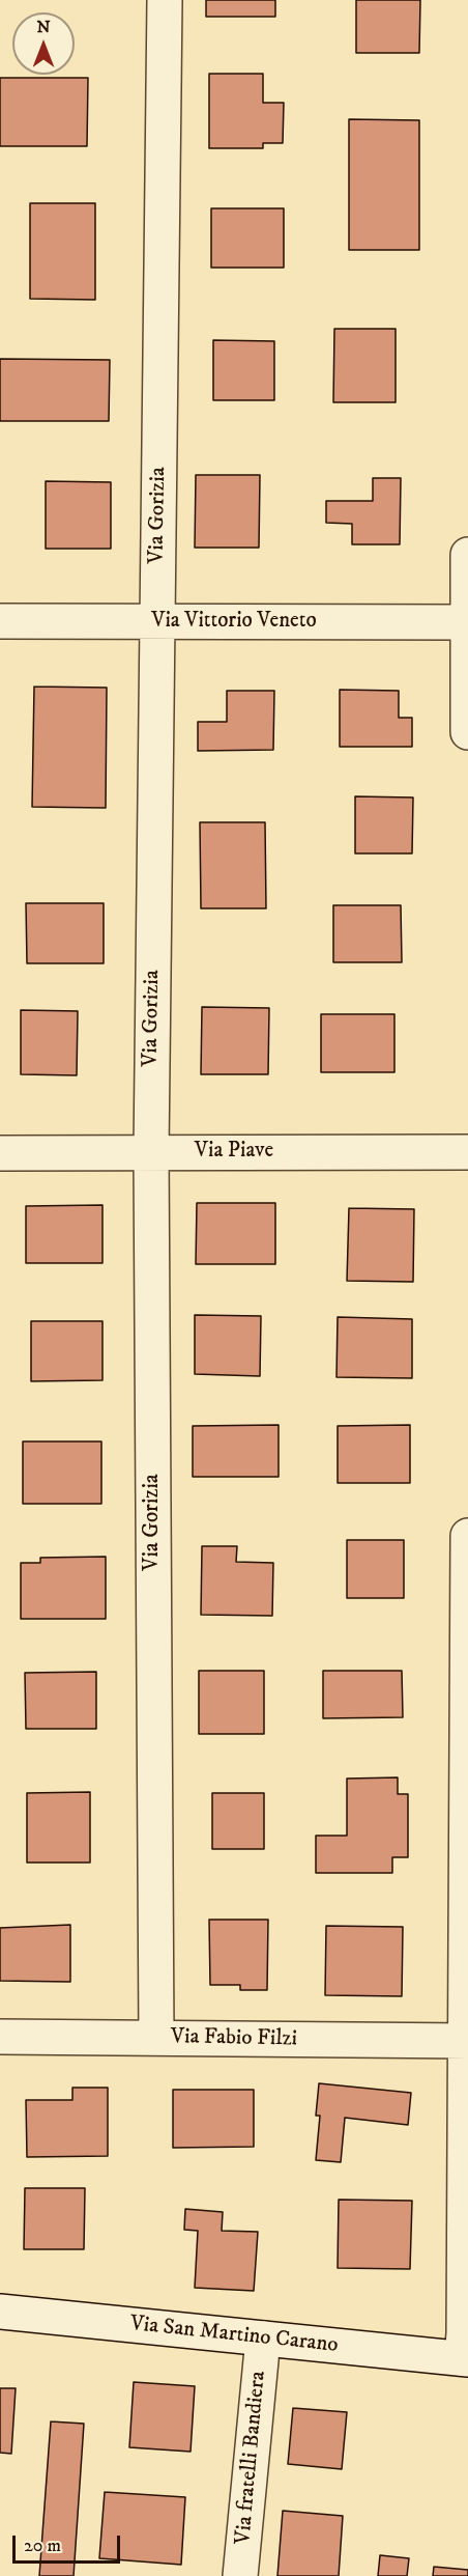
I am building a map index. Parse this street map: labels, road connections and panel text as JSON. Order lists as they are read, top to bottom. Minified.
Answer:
{"streets":{"street":["Via Gorizia","Via Vittorio Veneto","Via Piave","Via Fabio Filzi","Via San Martino Carano","Via fratelli Bandiera"]},"crossings":[["Via Gorizia","Via Vittorio Veneto"],["Via Gorizia","Via Piave"],["Via Gorizia","Via Fabio Filzi"],["Via San Martino Carano","Via fratelli Bandiera"]],"scale_bar":"20 m","north":"top"}
